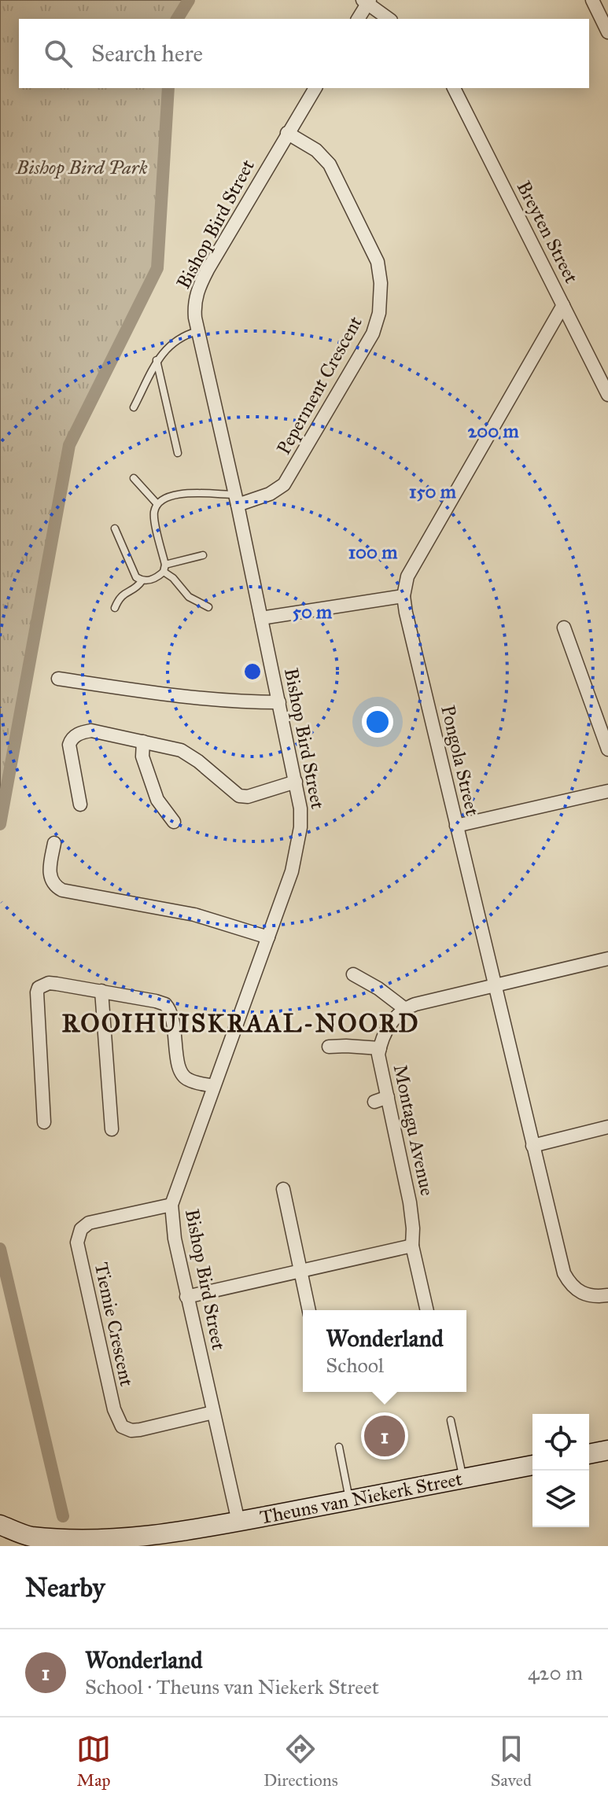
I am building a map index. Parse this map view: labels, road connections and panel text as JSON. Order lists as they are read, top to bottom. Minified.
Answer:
{"streets":{"street":["Bishop Bird Street","Breyten Street","Peperment Crescent","Pongola Street","Montagu Avenue","Tiemie Crescent","Theuns van Niekerk Street"]},"crossings":[["Bishop Bird Street","Peperment Crescent"],["Bishop Bird Street","Tiemie Crescent"],["Bishop Bird Street","Theuns van Niekerk Street"],["Breyten Street","Pongola Street"]],"districts":["ROOIHUISKRAAL-NOORD"],"parks":["Bishop Bird Park"],"page":{"search":"Search here","popup":["Wonderland","School"],"pins":"1","heading":"Nearby","list":[{"mark":"1","name":"Wonderland","note":"School · Theuns van Niekerk Street","value":"420 m"}],"nav":["Map","Directions","Saved"]},"rings":["200 m","150 m","100 m","50 m"]}
